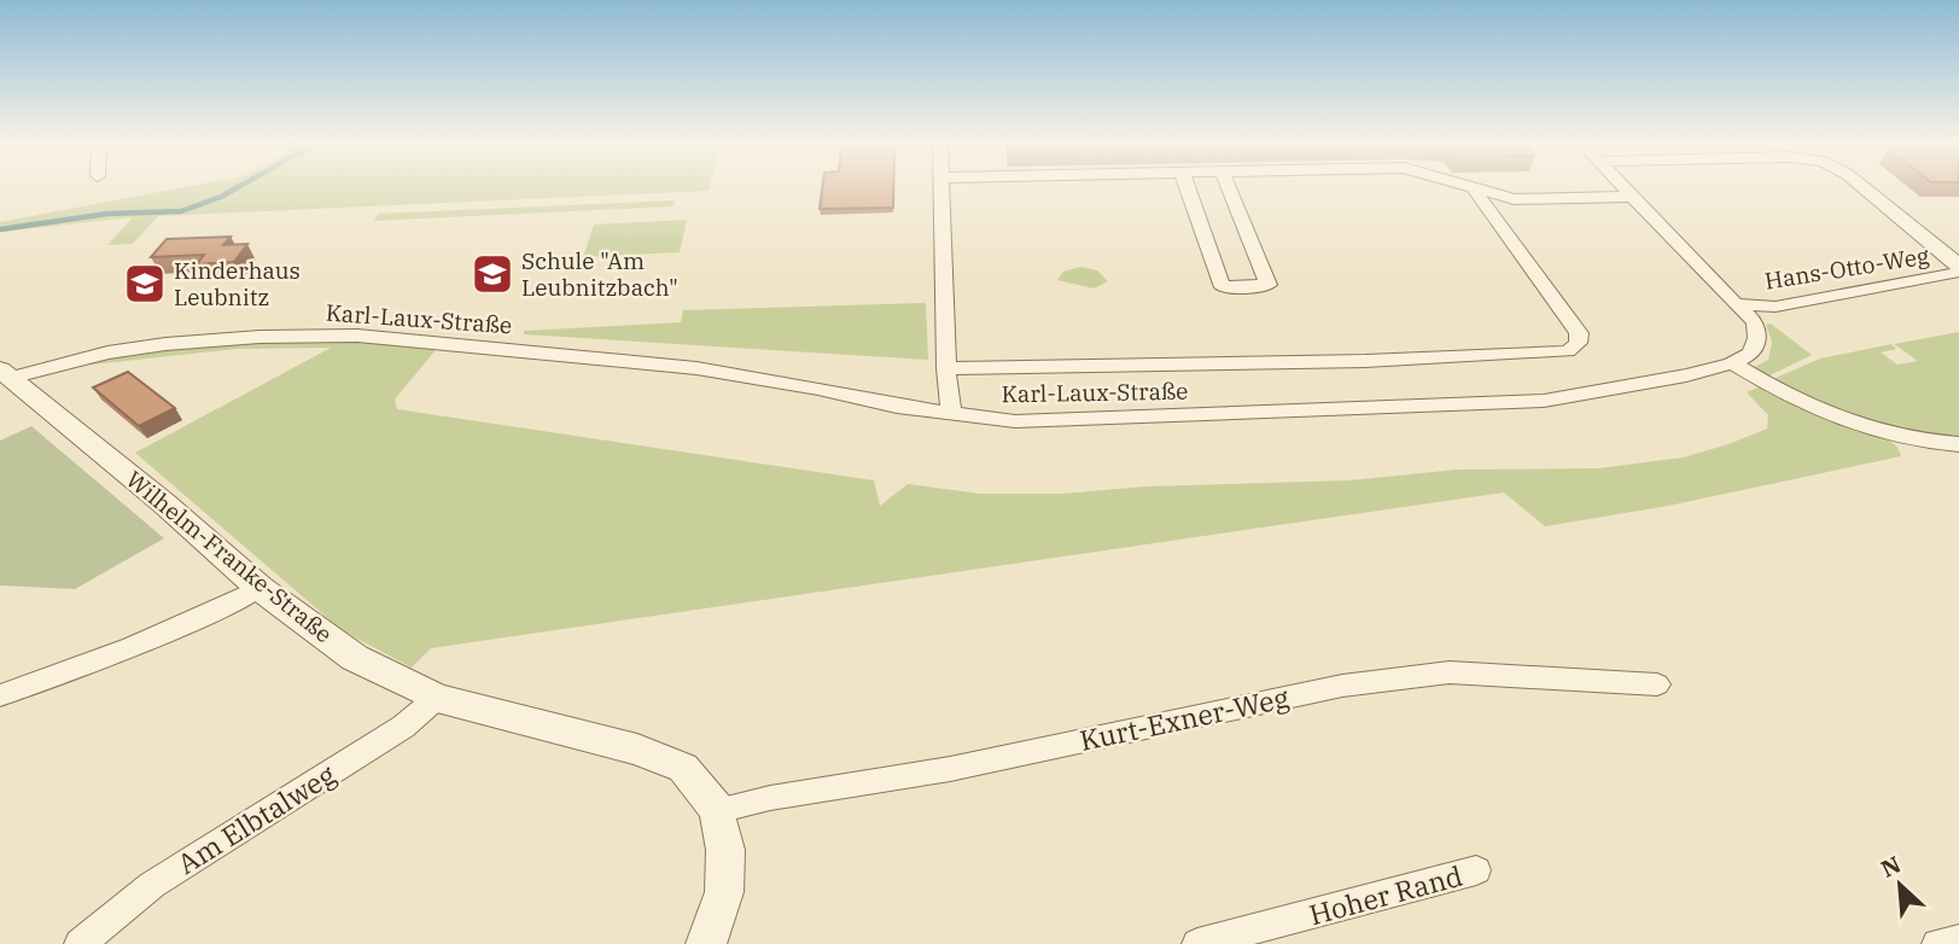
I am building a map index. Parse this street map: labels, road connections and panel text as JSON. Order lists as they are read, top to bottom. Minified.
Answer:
{"streets":{"street":["Hans-Otto-Weg","Karl-Laux-Straße","Wilhelm-Franke-Straße","Kurt-Exner-Weg","Am Elbtalweg","Hoher Rand"]},"crossings":[["Karl-Laux-Straße","Wilhelm-Franke-Straße"],["Wilhelm-Franke-Straße","Kurt-Exner-Weg"],["Wilhelm-Franke-Straße","Am Elbtalweg"]],"places":{"school or university":["Schule \"Am Leubnitzbach\"","Kinderhaus Leubnitz"]},"north":"top left"}
